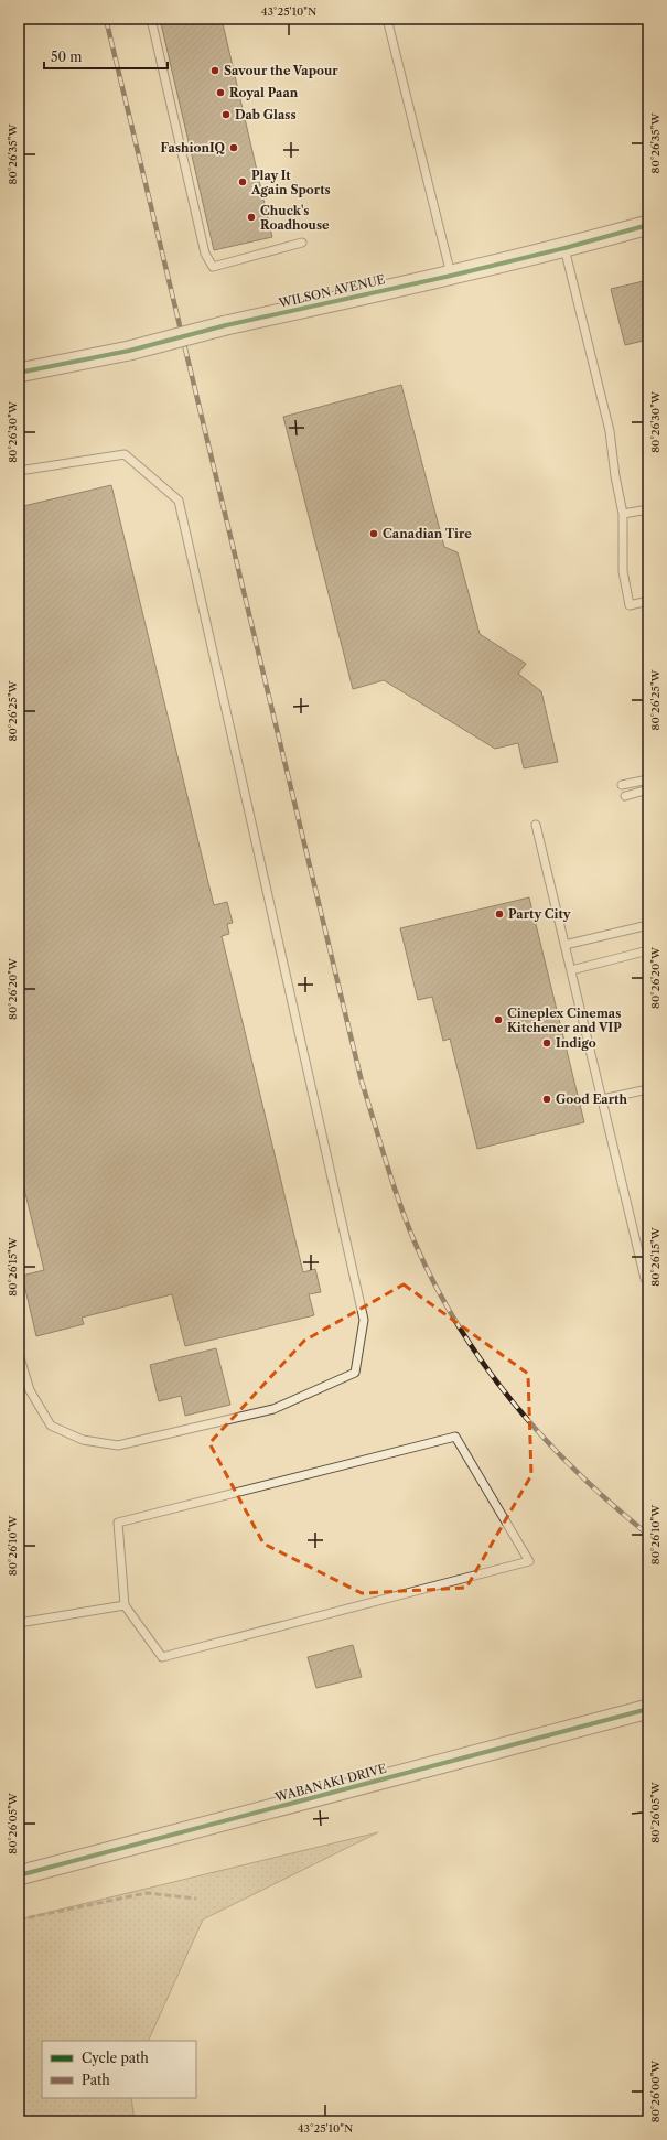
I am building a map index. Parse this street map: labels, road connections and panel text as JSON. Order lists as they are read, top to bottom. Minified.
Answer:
{"streets":{"street":["WILSON AVENUE","WABANAKI DRIVE"]},"places":["Savour the Vapour","Royal Paan","Dab Glass","FashionIQ","Play It Again Sports","Chuck's Roadhouse","Canadian Tire","Party City","Cineplex Cinemas Kitchener and VIP","Indigo","Good Earth"],"legend":["Cycle path","Path"],"scale_bar":"50 m","coordinates":["43°25'10\"N","80°26'35\"W","80°26'30\"W","80°26'25\"W","80°26'20\"W","80°26'15\"W","80°26'10\"W","80°26'05\"W","80°26'00\"W"]}
